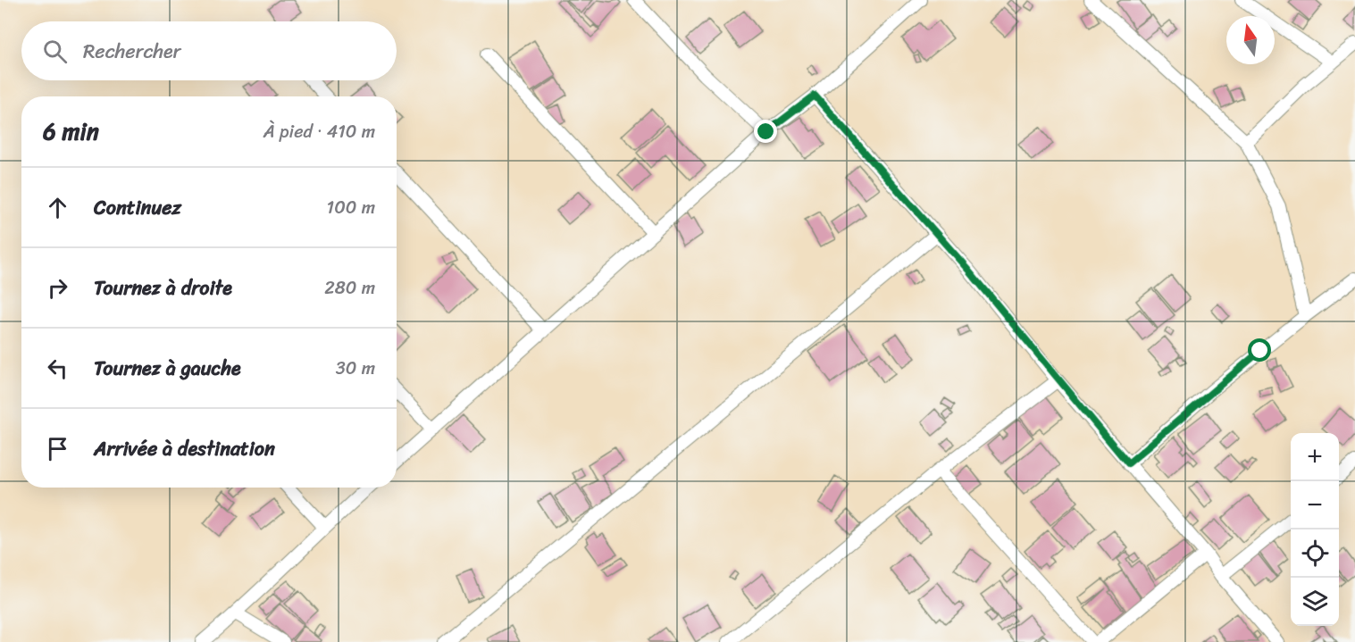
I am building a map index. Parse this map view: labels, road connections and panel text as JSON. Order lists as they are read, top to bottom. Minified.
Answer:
{"north":"top","page":{"search":"Rechercher","heading":["6 min","À pied · 410 m"],"list":[["Continuez","100 m"],["Tournez à droite","280 m"],["Tournez à gauche","30 m"],"Arrivée à destination"],"map_buttons":["+","−"]}}
